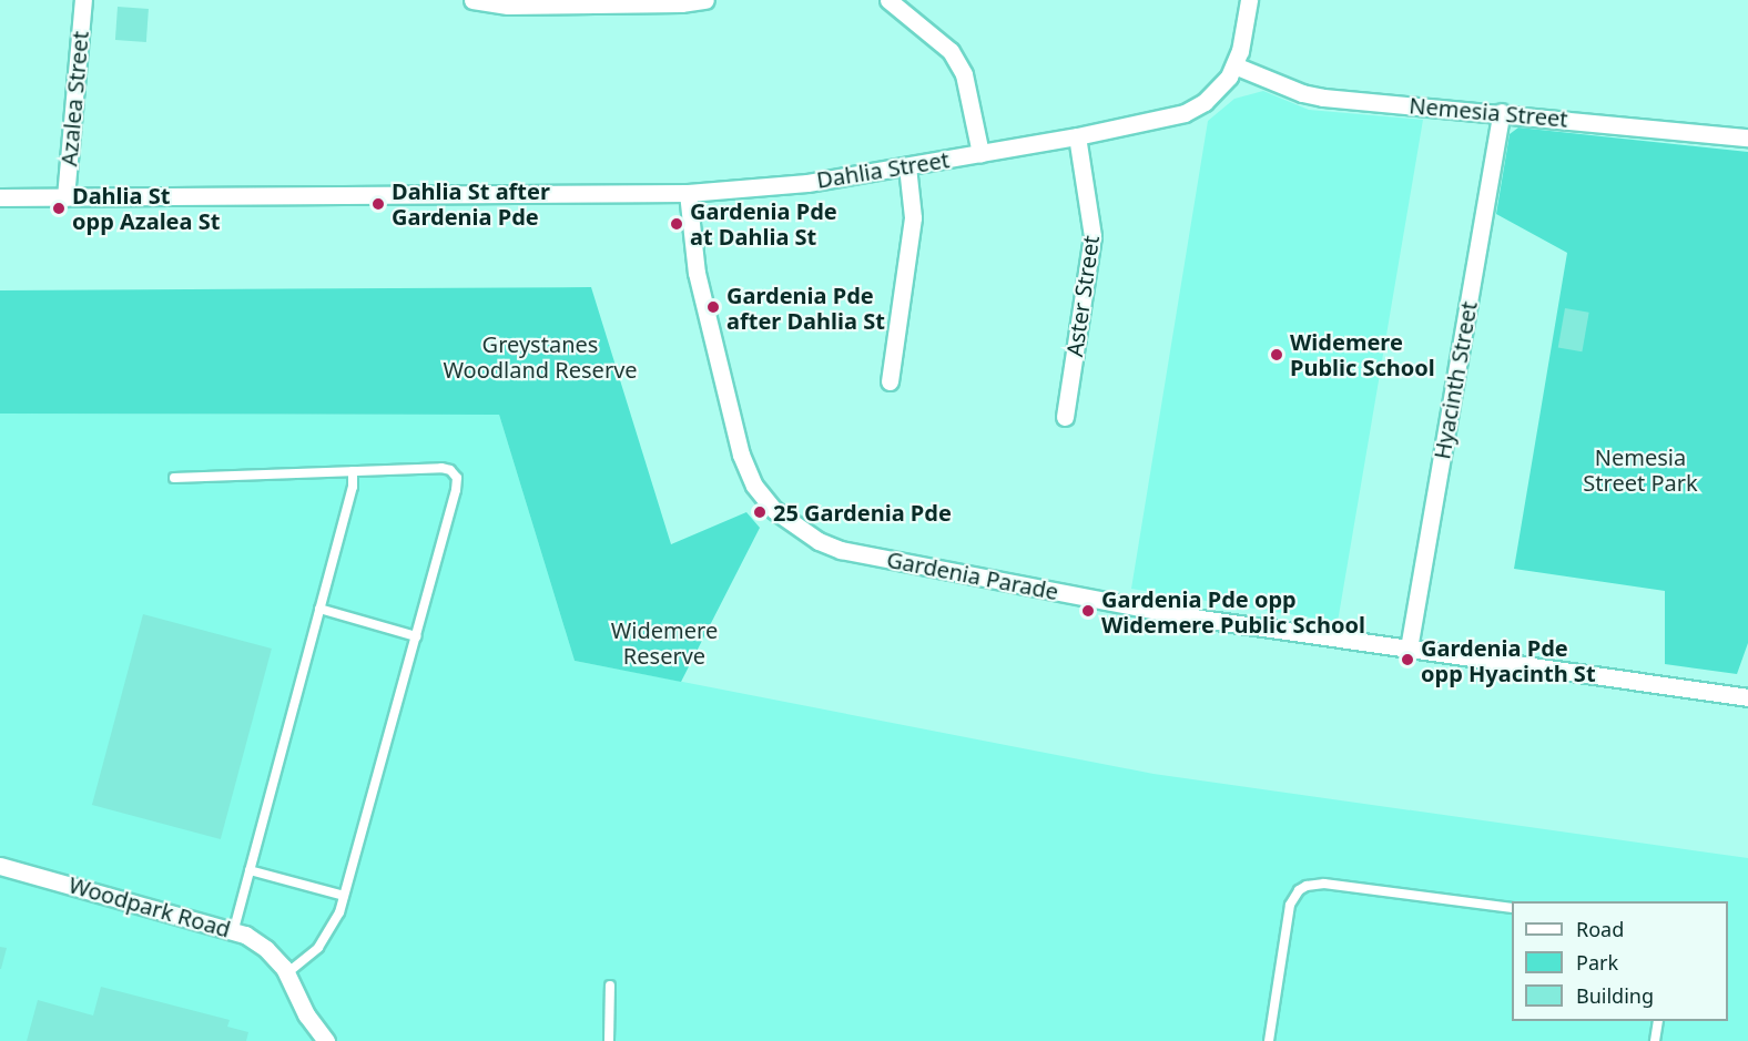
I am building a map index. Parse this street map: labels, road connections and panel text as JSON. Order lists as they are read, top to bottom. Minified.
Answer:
{"streets":{"street":["Azalea Street","Nemesia Street","Dahlia Street","Aster Street","Hyacinth Street","Gardenia Parade","Woodpark Road"]},"crossings":[["Azalea Street","Dahlia Street"],["Nemesia Street","Dahlia Street"],["Nemesia Street","Hyacinth Street"],["Dahlia Street","Aster Street"],["Dahlia Street","Gardenia Parade"],["Hyacinth Street","Gardenia Parade"]],"parks":["Greystanes Woodland Reserve","Nemesia Street Park","Widemere Reserve"],"places":["Dahlia St after Gardenia Pde","Dahlia St opp Azalea St","Gardenia Pde at Dahlia St","Gardenia Pde after Dahlia St","Widemere Public School","25 Gardenia Pde","Gardenia Pde opp Widemere Public School","Gardenia Pde opp Hyacinth St"],"legend":["Road","Park","Building"]}
